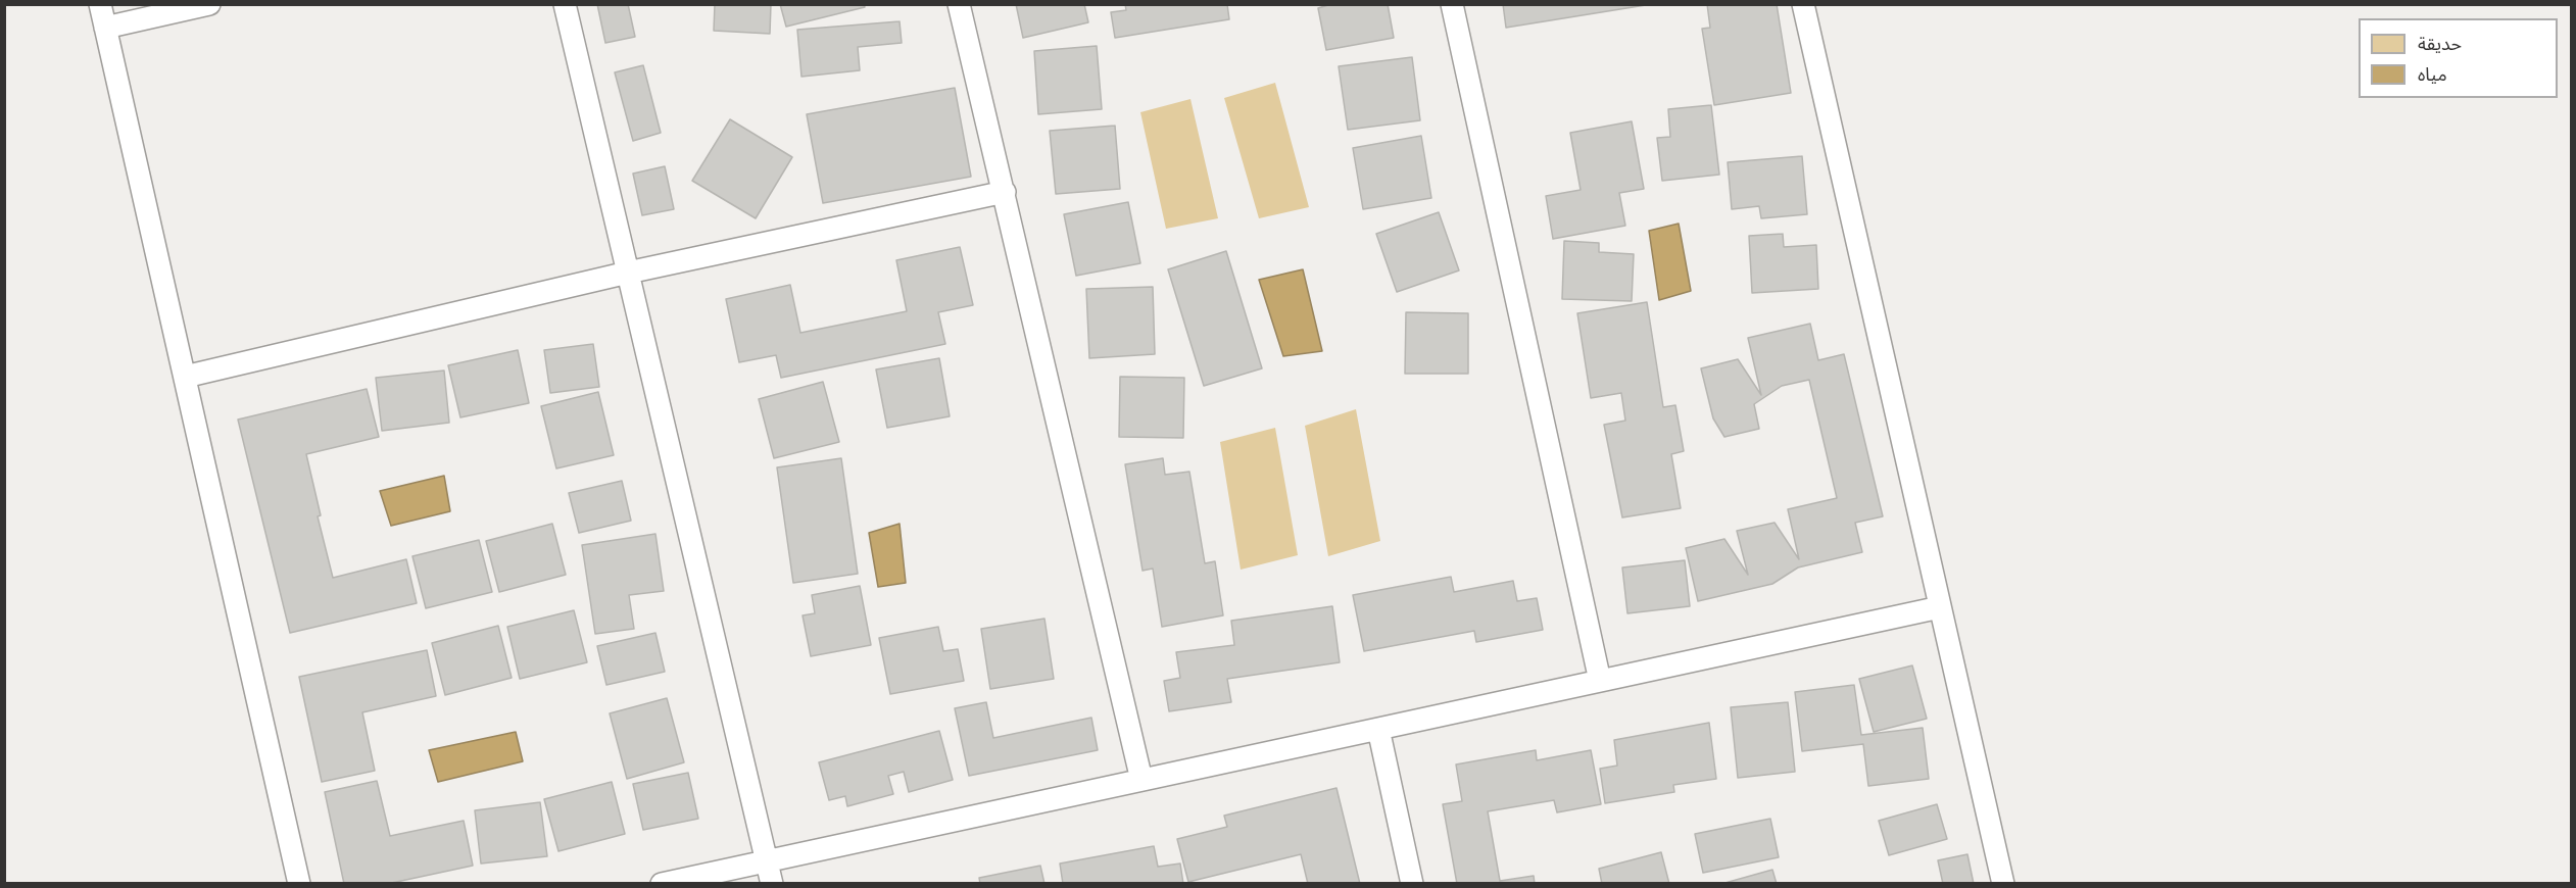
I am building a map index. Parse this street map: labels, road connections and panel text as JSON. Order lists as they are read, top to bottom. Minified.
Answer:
{"legend":["حديقة","مياه"]}
